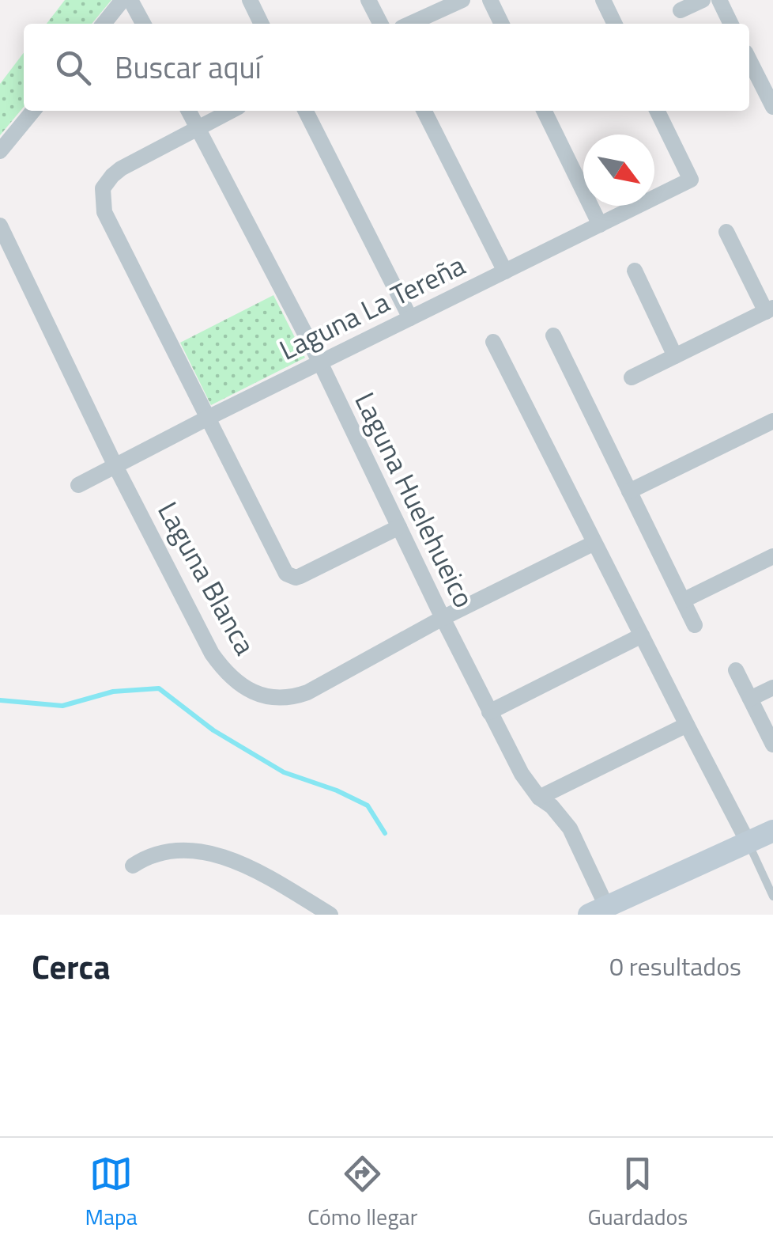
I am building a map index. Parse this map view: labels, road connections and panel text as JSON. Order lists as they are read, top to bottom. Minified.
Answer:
{"streets":{"street":["Laguna La Tereña","Laguna Huelehueico","Laguna Blanca"]},"crossings":[["Laguna La Tereña","Laguna Huelehueico"],["Laguna La Tereña","Laguna Blanca"],["Laguna Huelehueico","Laguna Blanca"]],"north":"bottom right","page":{"search":"Buscar aquí","heading":["Cerca","0 resultados"],"nav":["Mapa","Cómo llegar","Guardados"]}}
